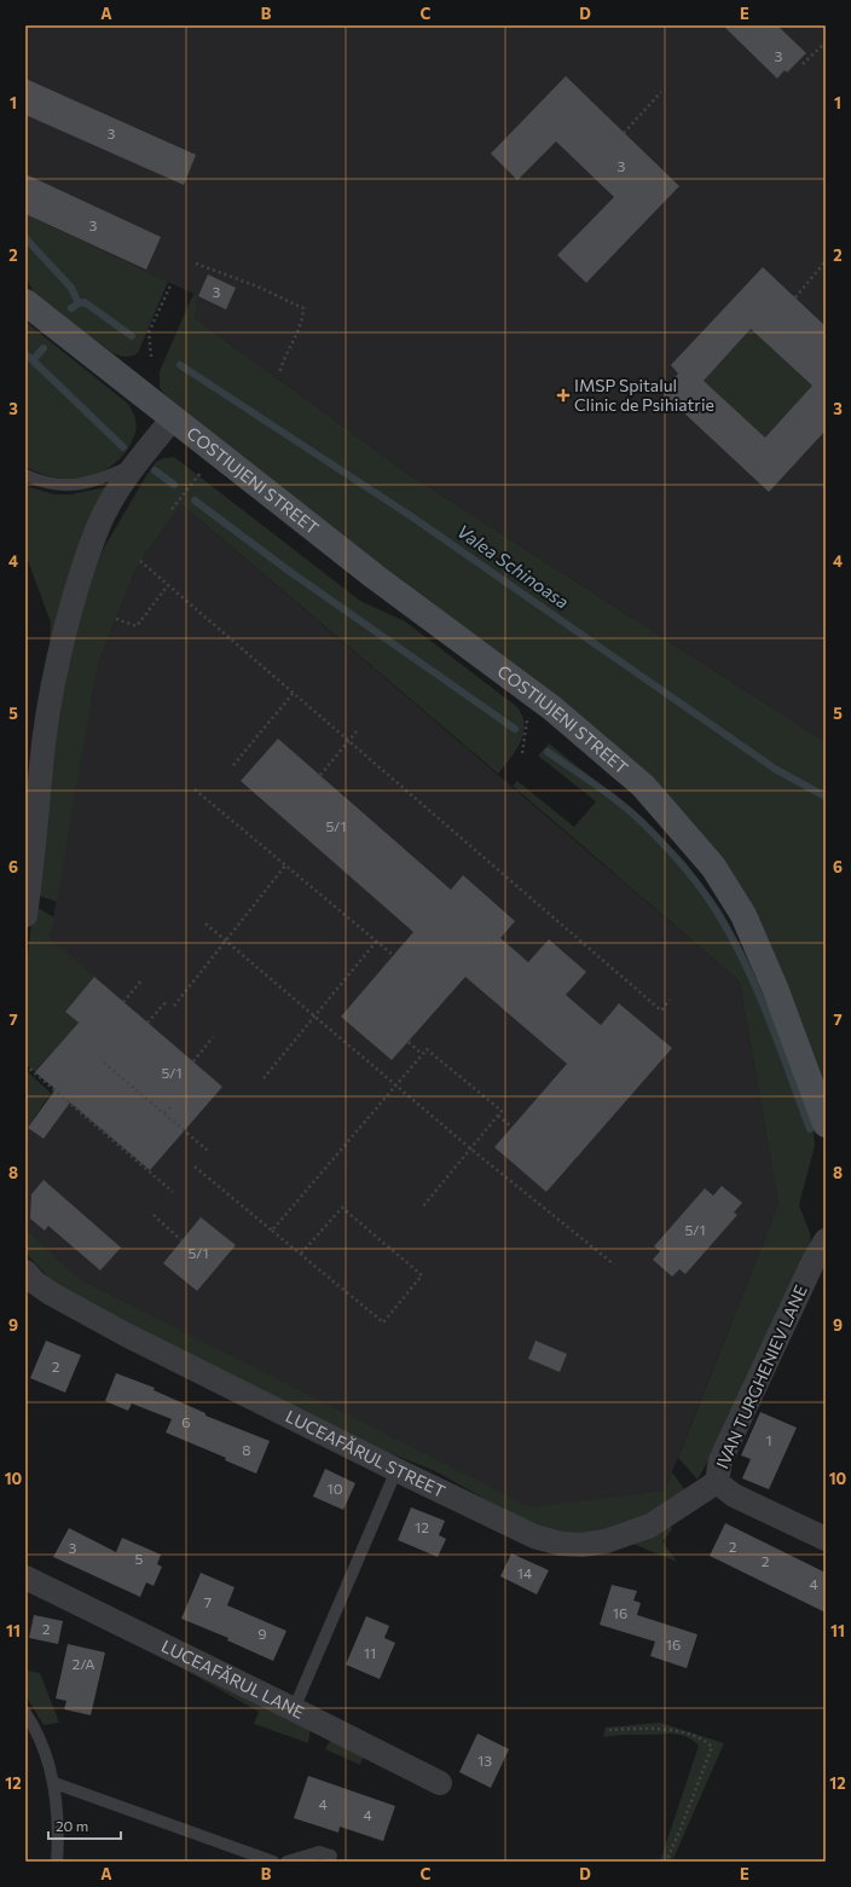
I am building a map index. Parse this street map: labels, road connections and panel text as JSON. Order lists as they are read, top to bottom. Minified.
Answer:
{"streets":{"street":["COSTIUJENI STREET","IVAN TURGHENIEV LANE","LUCEAFĂRUL STREET","LUCEAFĂRUL LANE"]},"crossings":[["IVAN TURGHENIEV LANE","LUCEAFĂRUL STREET"]],"water":["Valea Schinoasa"],"places":{"health":["IMSP Spitalul Clinic de Psihiatrie"]},"house_numbers":["3","3","3","3","3","5/1","5/1","5/1","5/1","2","6","1","8","10","12","2","3","5","2","14","4","7","16","2","9","16","11","2/A","13","4","4"],"scale_bar":"20 m","grid":{"columns":["A","B","C","D","E"],"rows":["1","2","3","4","5","6","7","8","9","10","11","12"]}}
